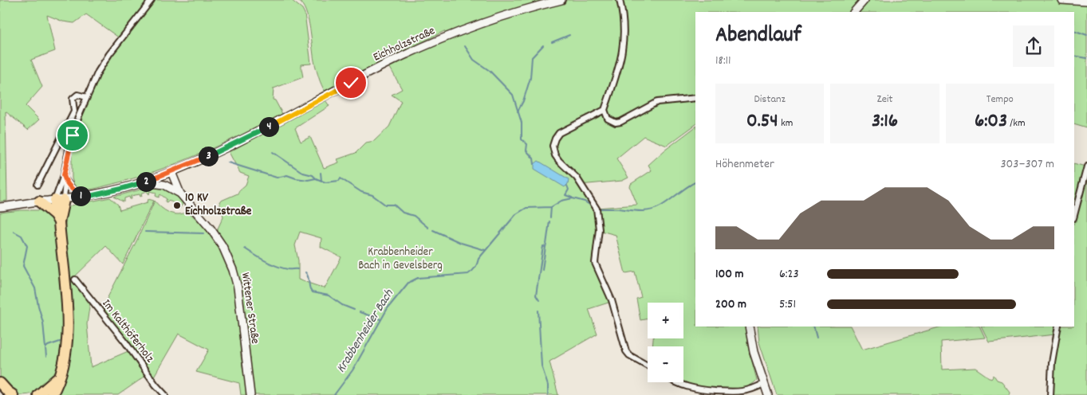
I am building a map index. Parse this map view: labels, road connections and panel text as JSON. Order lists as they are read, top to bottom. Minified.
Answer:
{"streets":{"main road":["Eichholzstraße","Wittener Straße"],"street":["Im Kalthöferholz"]},"crossings":[["Eichholzstraße","Wittener Straße"]],"water":["Krabbenheider Bach"],"parks":["Krabbenheider Bach in Gevelsberg"],"places":["10 KV Eichholzstraße"],"page":{"heading":["Abendlauf","18:11"],"stats":[["Distanz","0.54 km"],["Zeit","3:16"],["Tempo","6:03 /km"]],"pins":["4","3","2","1"],"chart":["Höhenmeter","303–307 m"],"list":[{"name":"100 m","note":"6:23"},{"name":"200 m","note":"5:51"}],"map_buttons":["+","−"]}}
